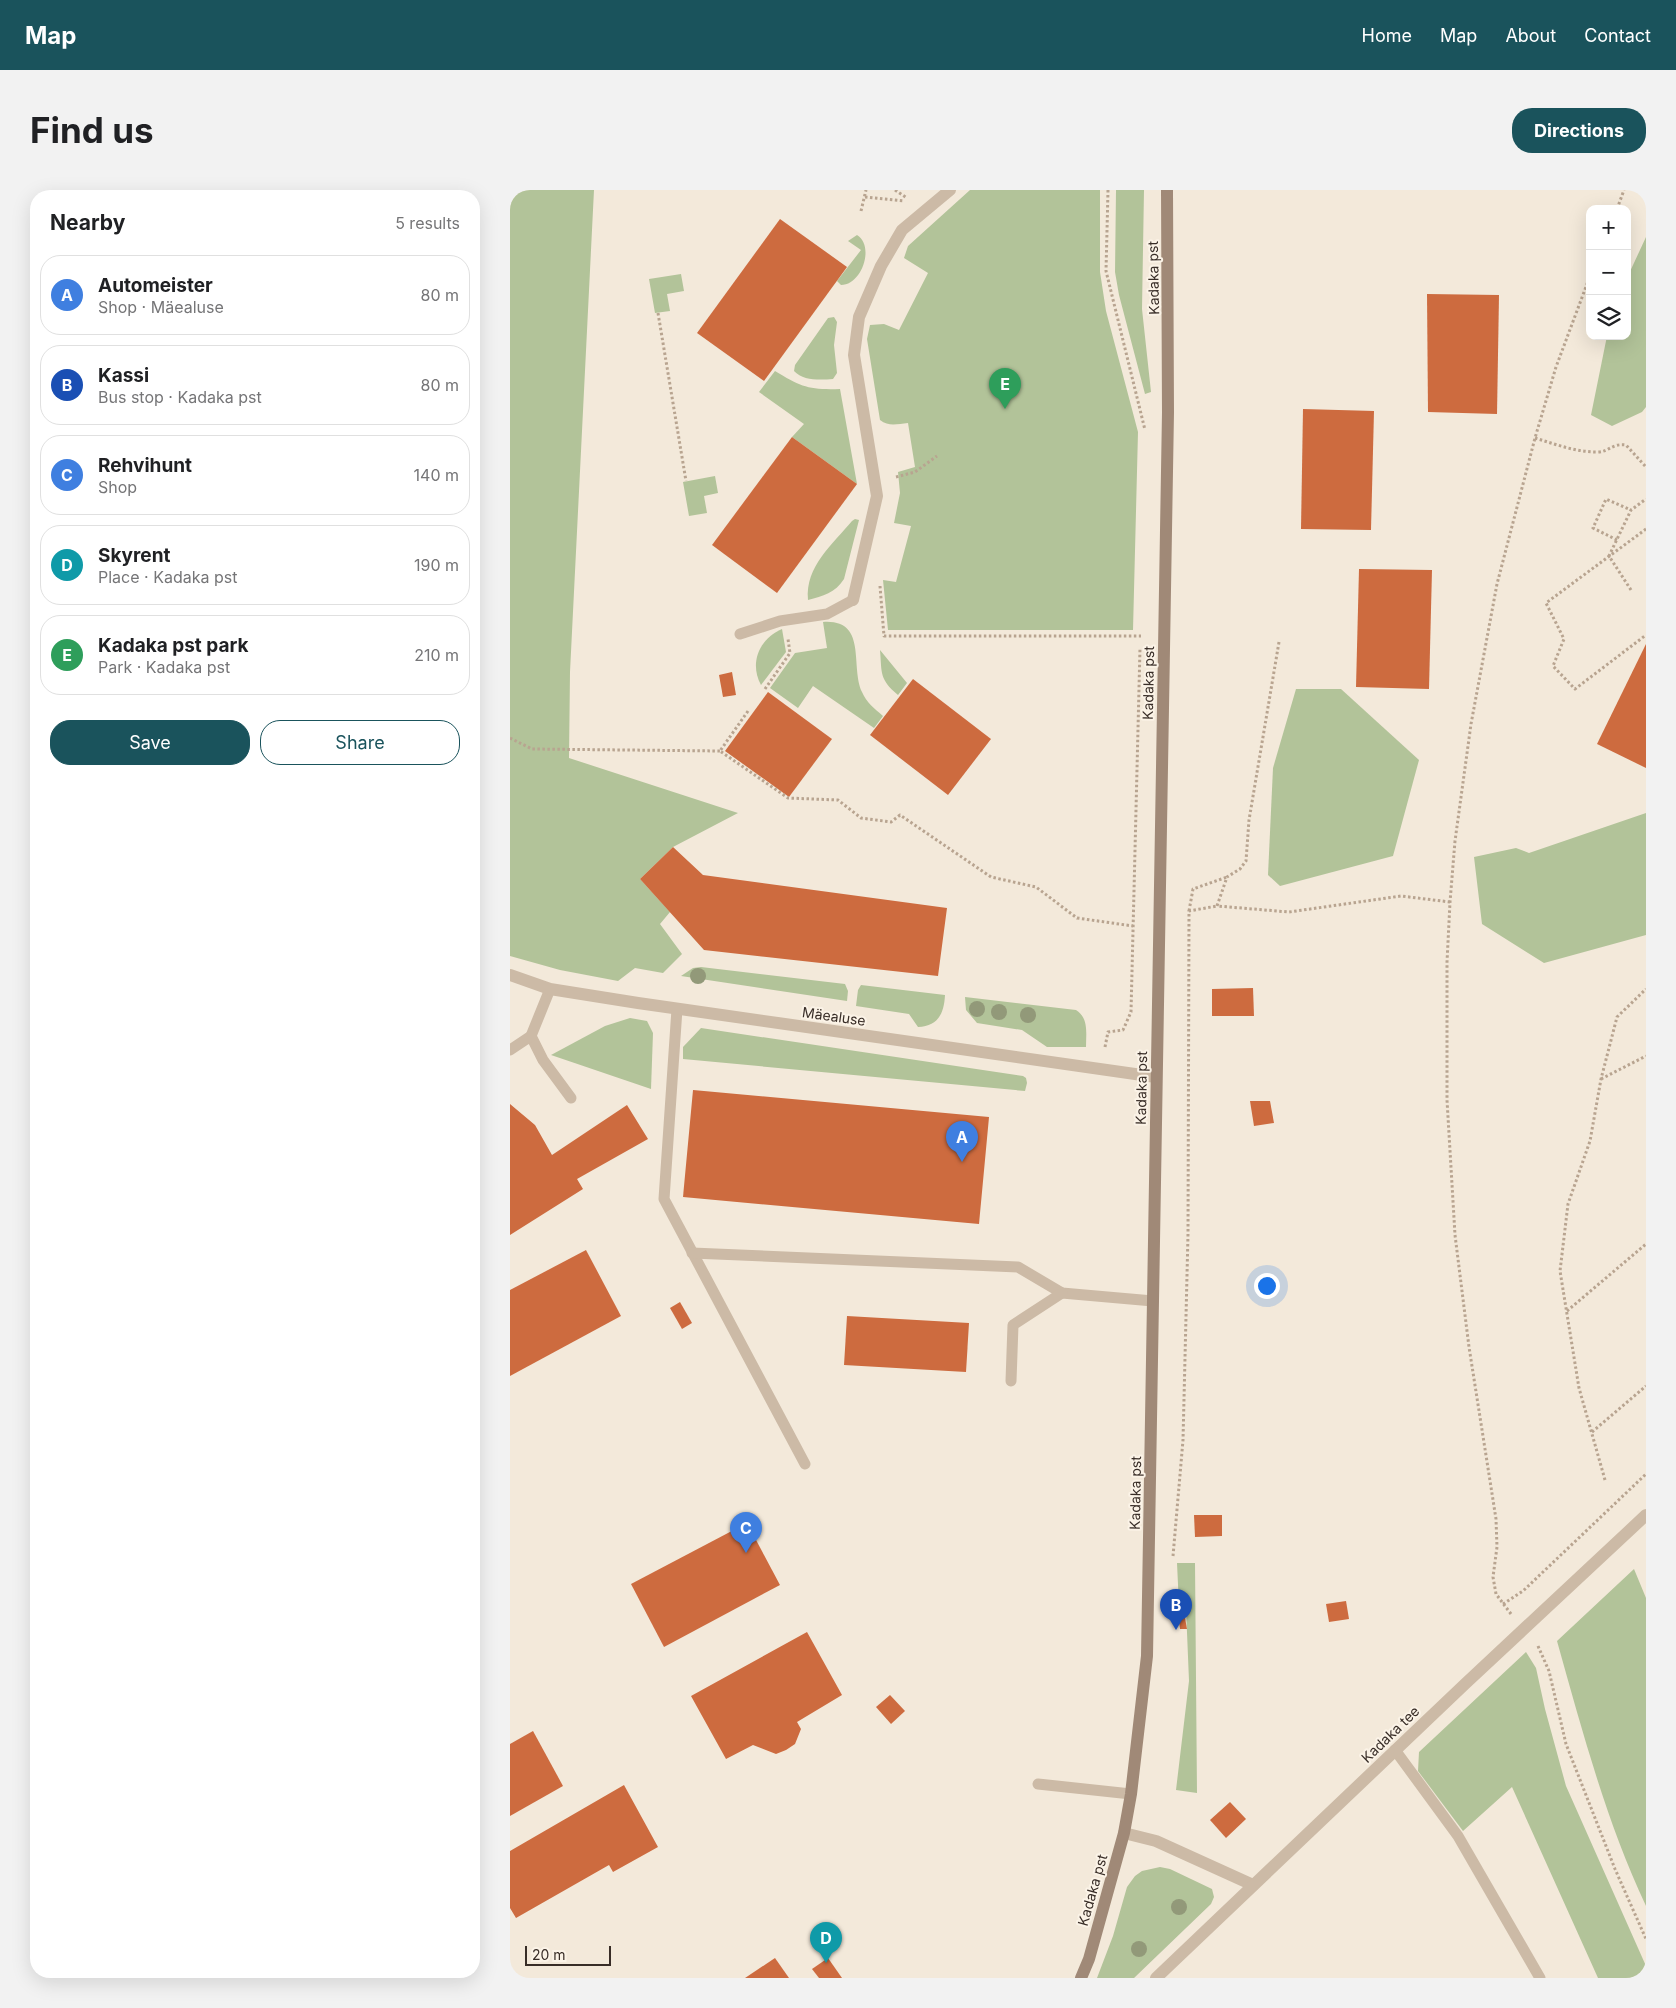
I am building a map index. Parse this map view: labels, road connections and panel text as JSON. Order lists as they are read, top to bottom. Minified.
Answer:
{"streets":{"main road":["Kadaka pst"],"street":["Mäealuse","Kadaka tee"]},"crossings":[["Kadaka pst","Mäealuse"]],"scale_bar":"20 m","page":{"header":"Map","nav":["Home","Map","About","Contact"],"buttons":["Directions",["Save","Share"]],"title":"Find us","heading":["Nearby","5 results"],"map_buttons":["+","−"],"list":[{"mark":"A","name":"Automeister","note":"Shop · Mäealuse","value":"80 m"},{"mark":"B","name":"Kassi","note":"Bus stop · Kadaka pst","value":"80 m"},{"mark":"C","name":"Rehvihunt","note":"Shop","value":"140 m"},{"mark":"D","name":"Skyrent","note":"Place · Kadaka pst","value":"190 m"},{"mark":"E","name":"Kadaka pst park","note":"Park · Kadaka pst","value":"210 m"}],"pins":["E","A","C","B","D"],"scale":"20 m"}}
